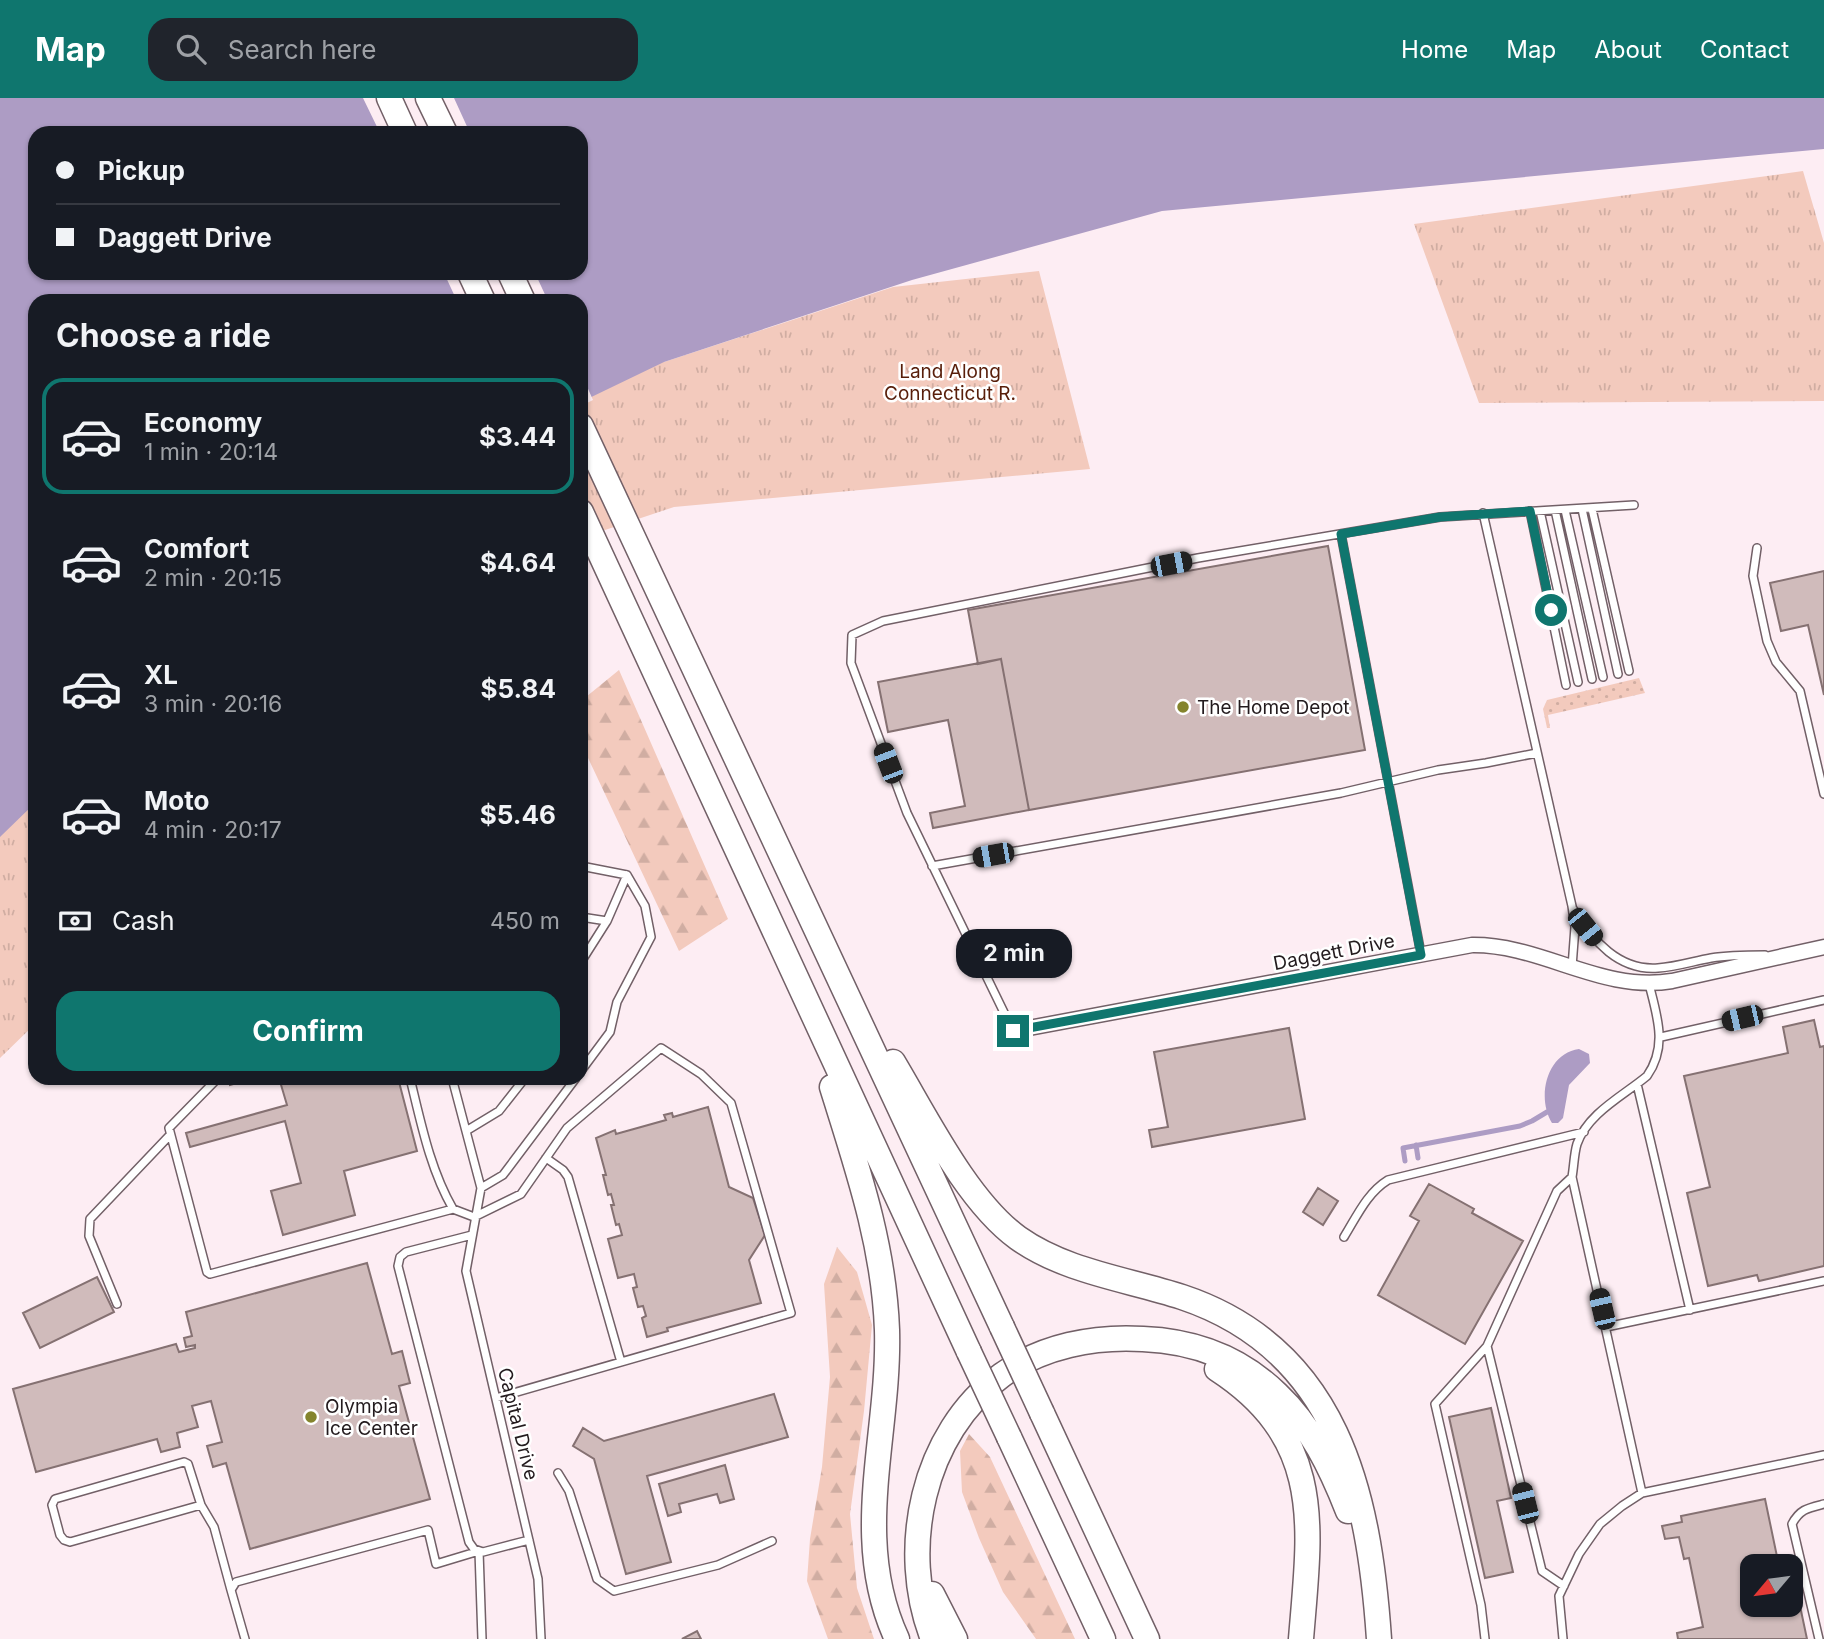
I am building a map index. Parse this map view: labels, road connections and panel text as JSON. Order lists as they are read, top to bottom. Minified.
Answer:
{"streets":{"street":["Daggett Drive"],"lane":["Capital Drive"]},"parks":["Land Along Connecticut R."],"places":["The Home Depot","Olympia Ice Center"],"north":"bottom left","page":{"header":"Map","search":"Search here","nav":["Home","Map","About","Contact"],"banner":["Pickup","Daggett Drive"],"heading":"Choose a ride","list":[{"name":"Economy","note":"1 min · 20:14","value":"$3.44"},{"name":"Comfort","note":"2 min · 20:15","value":"$4.64"},{"name":"XL","note":"3 min · 20:16","value":"$5.84"},{"name":"Moto","note":"4 min · 20:17","value":"$5.46"}],"pay":["Cash","450 m"],"bubble":"2 min","buttons":"Confirm"}}
